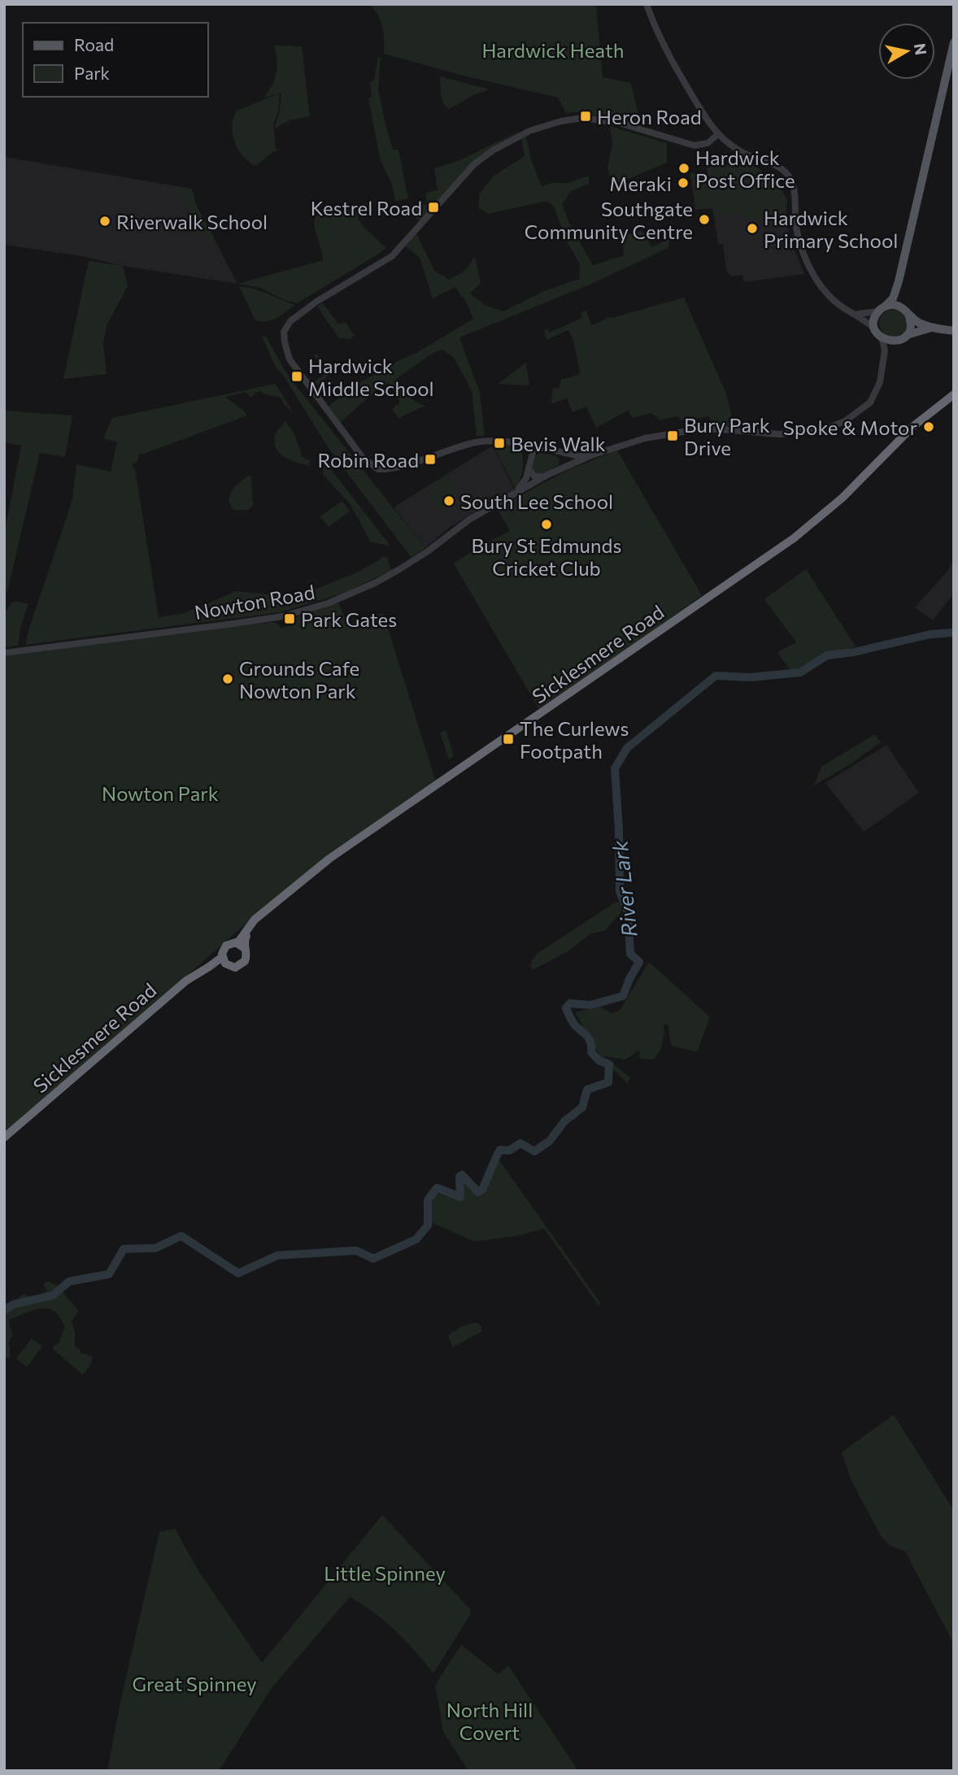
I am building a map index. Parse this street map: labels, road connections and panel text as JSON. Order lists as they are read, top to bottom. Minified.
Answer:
{"streets":{"highway":["Sicklesmere Road"],"street":["Nowton Road"]},"water":["River Lark"],"parks":["Hardwick Heath","Nowton Park","Little Spinney","Great Spinney","North Hill Covert"],"places":{"transit":["Heron Road","Kestrel Road","Hardwick Middle School","Bury Park Drive","Bevis Walk","Robin Road","Park Gates","The Curlews Footpath"],"other":["Hardwick Post Office","Meraki","Southgate Community Centre","Riverwalk School","Hardwick Primary School","Spoke & Motor","South Lee School","Bury St Edmunds Cricket Club","Grounds Cafe Nowton Park"]},"legend":["Road","Park"],"north":"right"}
